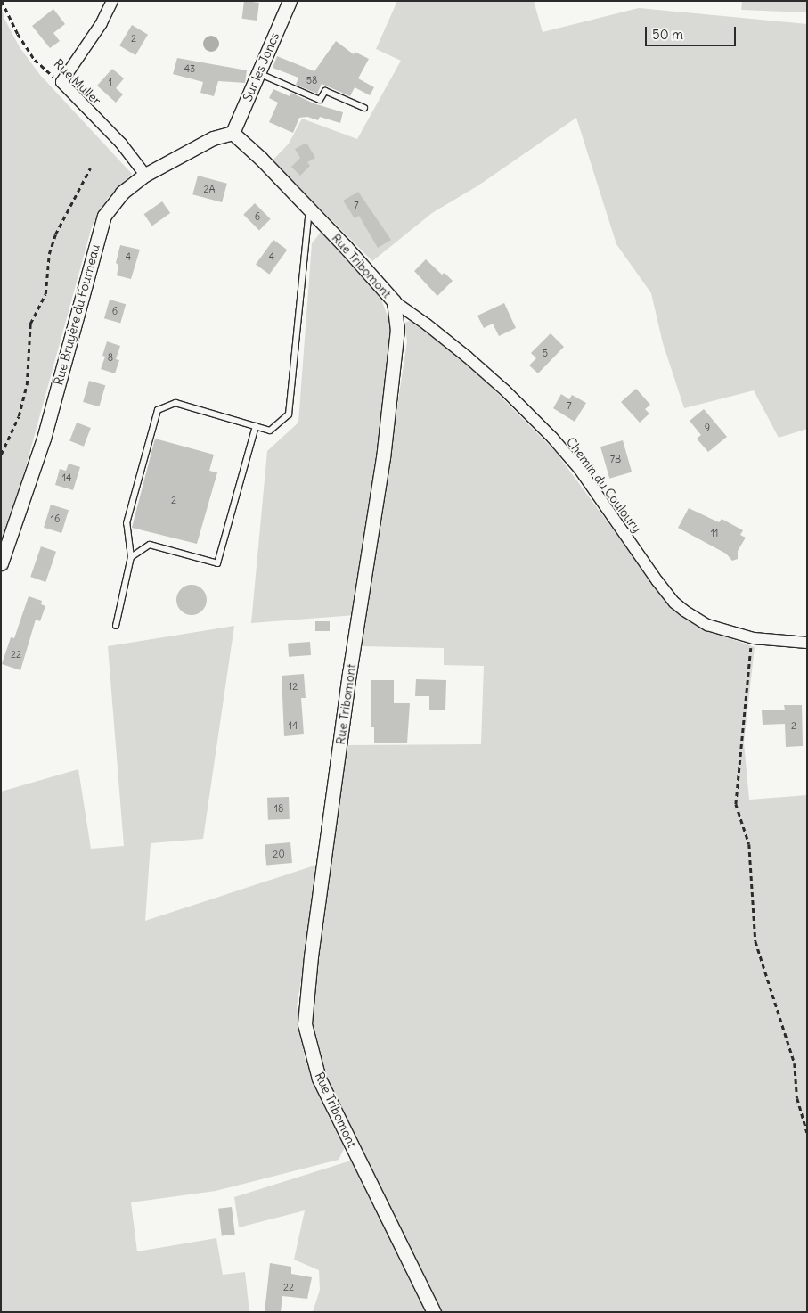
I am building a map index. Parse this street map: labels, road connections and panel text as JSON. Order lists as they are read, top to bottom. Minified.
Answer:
{"streets":{"street":["Sur les Joncs","Rue Muller","Rue Tribomont","Rue Bruyère du Fourneau","Chemin du Couloury"]},"crossings":[["Sur les Joncs","Rue Tribomont"],["Sur les Joncs","Rue Bruyère du Fourneau"],["Rue Muller","Rue Bruyère du Fourneau"],["Rue Tribomont","Rue Bruyère du Fourneau"],["Rue Tribomont","Chemin du Couloury"]],"house_numbers":["2","43","58","1","2A","7","6","4","4","6","5","8","7","9","7B","14","2","16","11","22","12","14","2","18","20","22"],"scale_bar":"50 m"}
